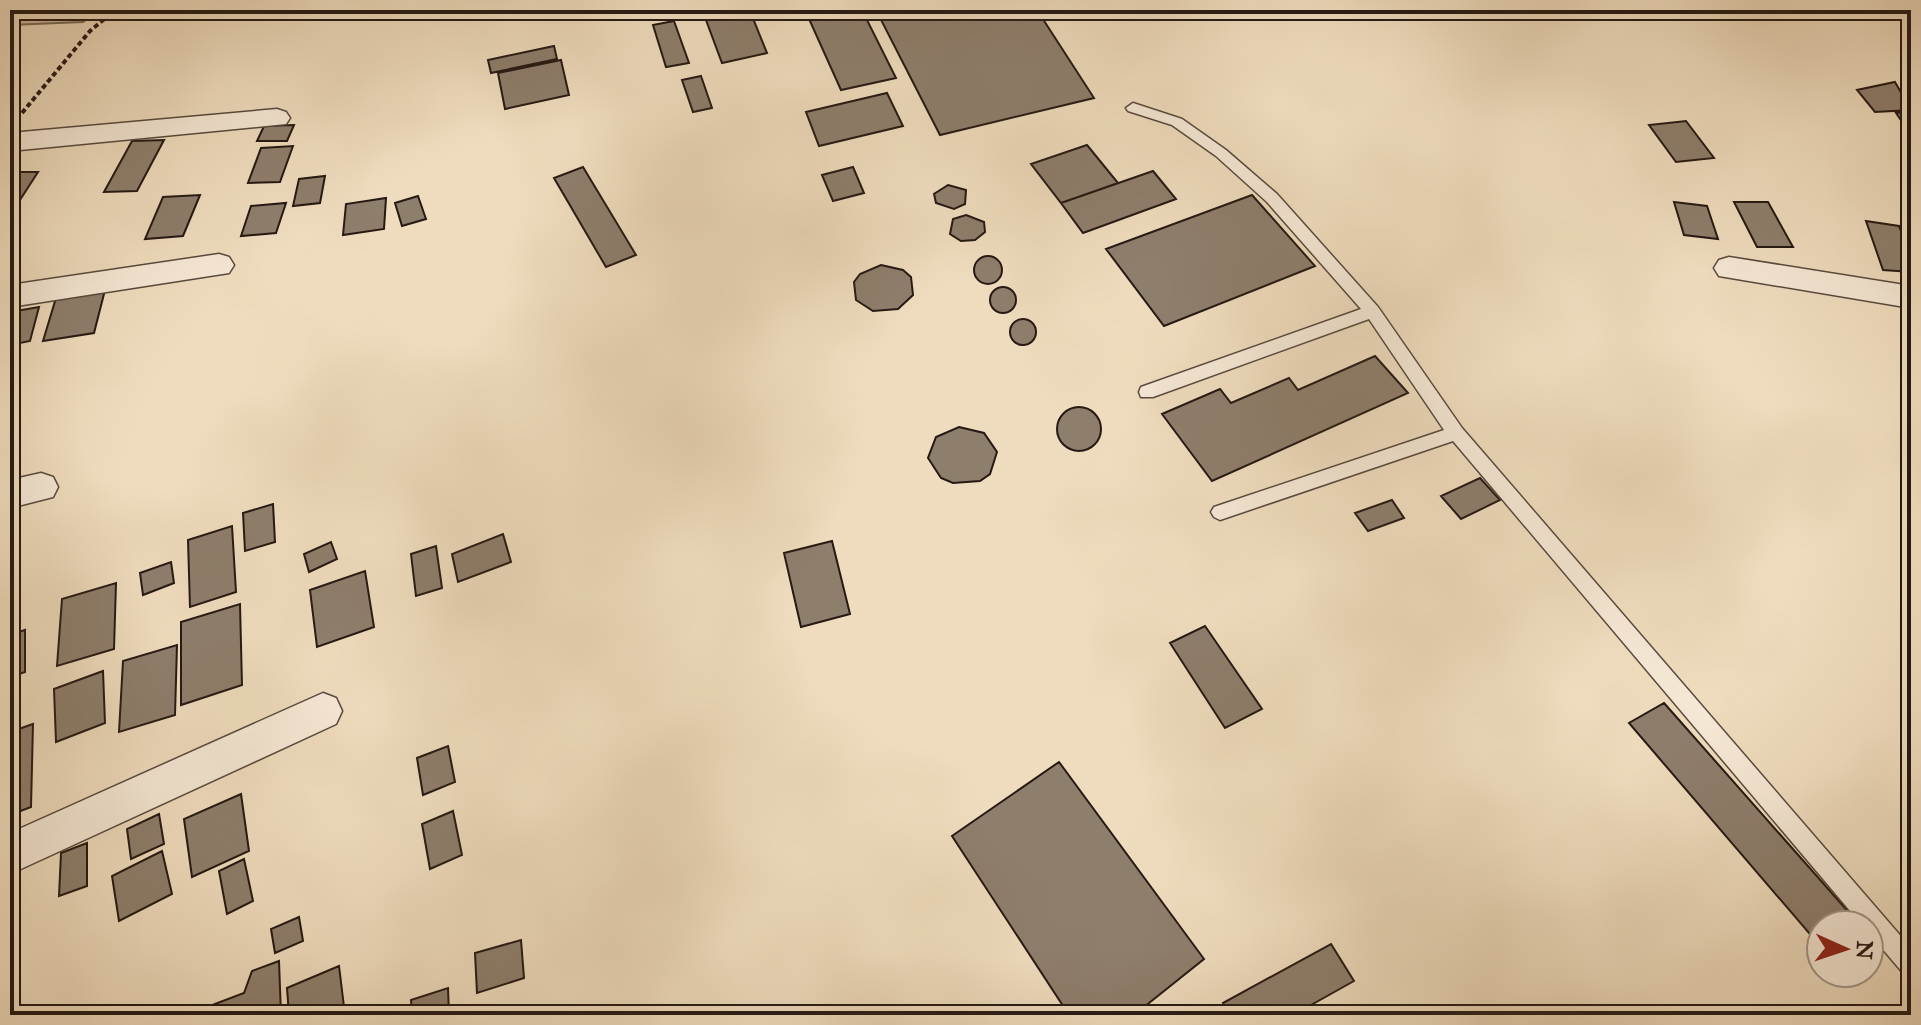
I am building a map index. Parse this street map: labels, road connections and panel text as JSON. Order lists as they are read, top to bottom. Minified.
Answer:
{"north":"right"}
